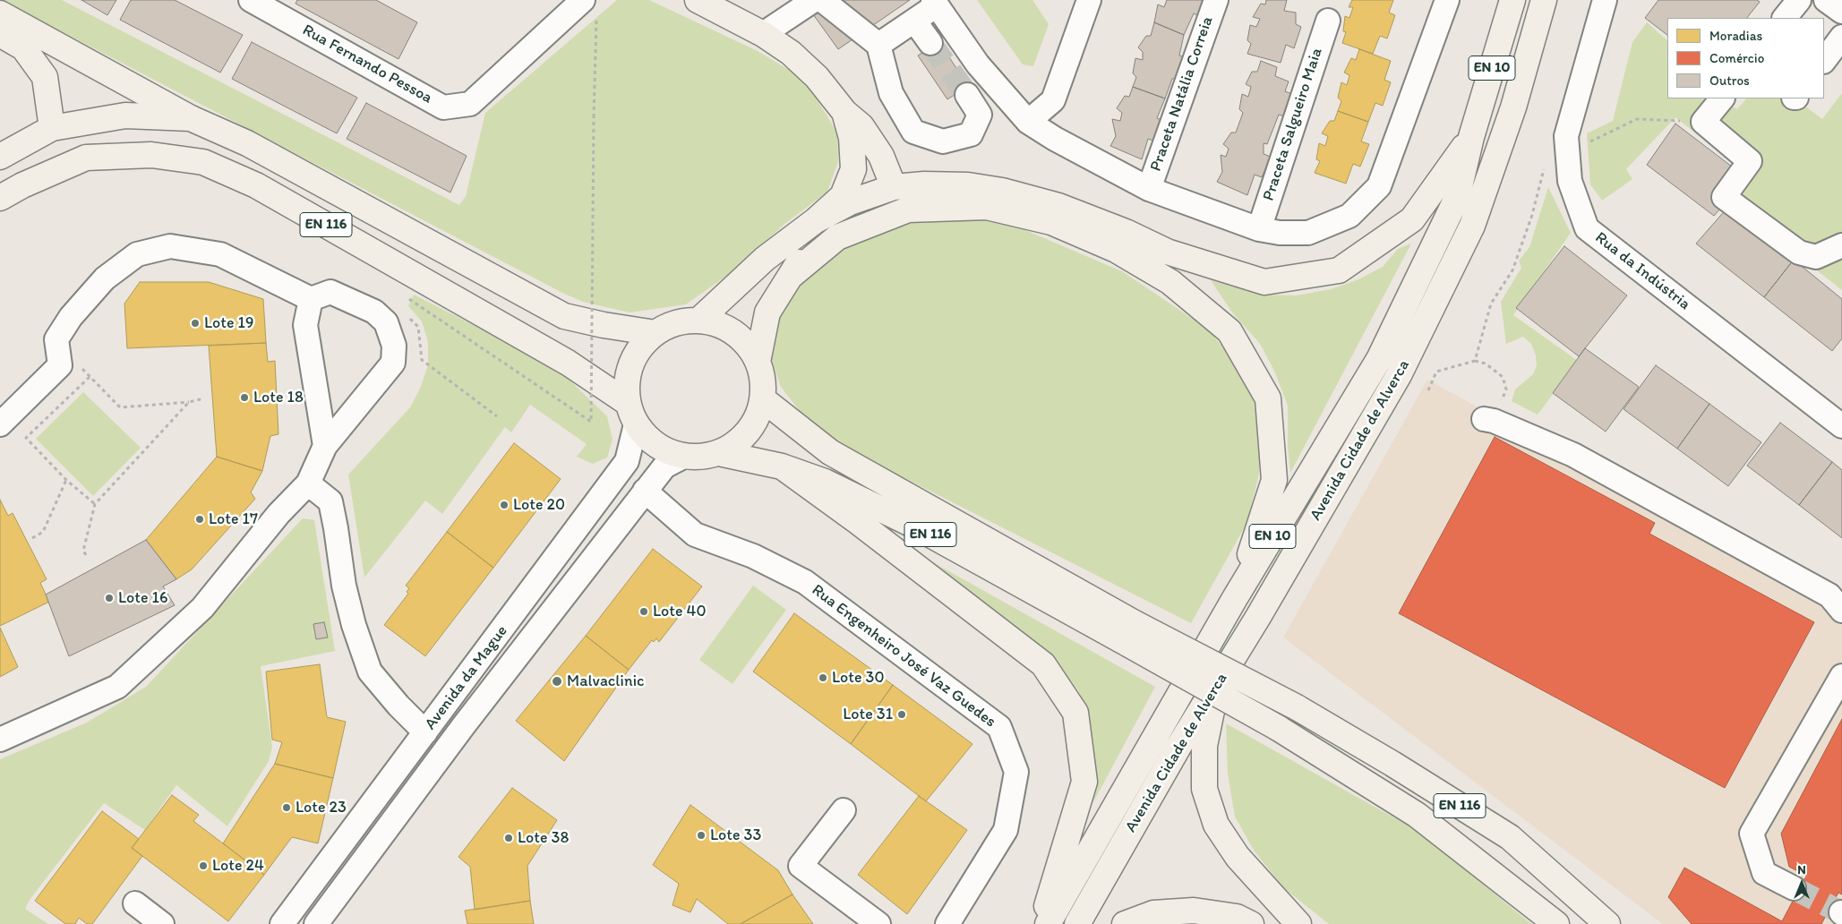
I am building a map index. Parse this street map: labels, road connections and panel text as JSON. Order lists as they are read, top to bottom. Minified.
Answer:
{"streets":{"main road":["EN 10","EN 116","Avenida Cidade de Alverca"],"street":["Rua Fernando Pessoa","Praceta Natália Correia","Praceta Salgueiro Maia","Rua da Indústria","Rua Engenheiro José Vaz Guedes","Avenida da Mague"]},"crossings":[["EN 116","Avenida da Mague"],["Rua Engenheiro José Vaz Guedes","Avenida da Mague"]],"places":["Lote 19","Lote 18","Lote 20","Lote 17","Lote 16","Lote 40","Lote 30","Malvaclinic","Lote 31","Lote 23","Lote 33","Lote 38","Lote 24"],"legend":["Moradias","Comércio","Outros"],"north":"top"}
